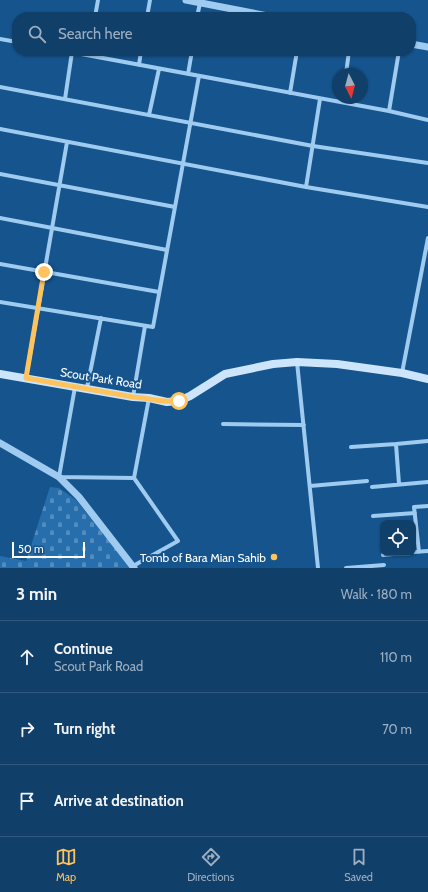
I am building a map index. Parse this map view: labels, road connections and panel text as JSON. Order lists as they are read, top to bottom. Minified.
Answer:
{"streets":{"main road":["Scout Park Road"]},"places":["Tomb of Bara Mian Sahib"],"scale_bar":"50 m","north":"bottom","page":{"search":"Search here","scale":"50 m","heading":["3 min","Walk · 180 m"],"list":[["Continue","Scout Park Road","110 m"],["Turn right","70 m"],"Arrive at destination"],"nav":["Map","Directions","Saved"]}}
